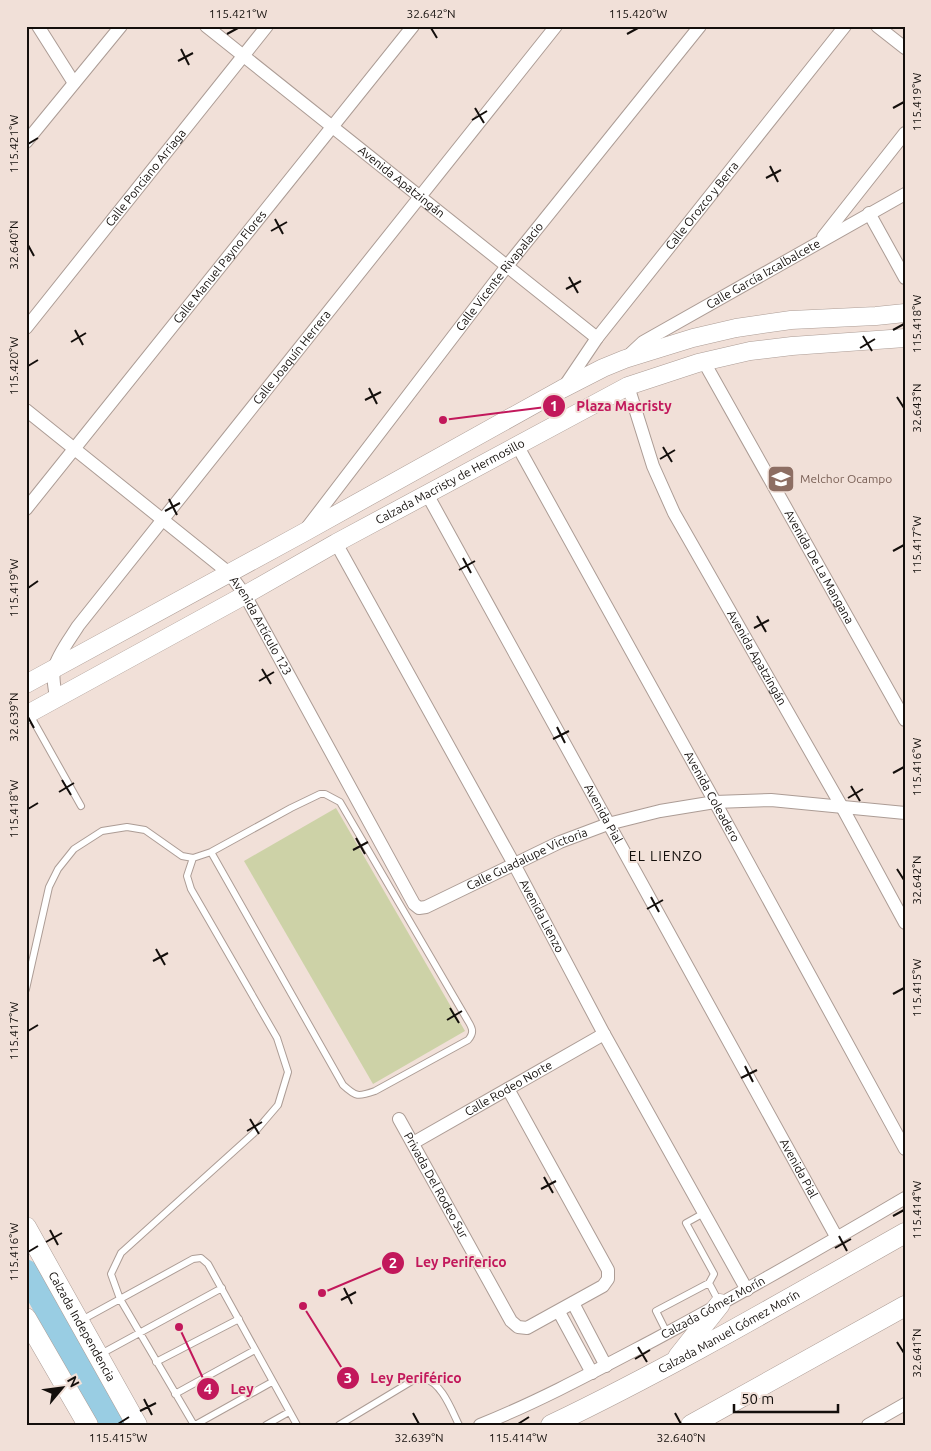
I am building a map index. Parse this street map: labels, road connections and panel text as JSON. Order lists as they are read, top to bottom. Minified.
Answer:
{"streets":{"main road":["Calzada Macristy de Hermosillo","Calzada Independencia","Calzada Manuel Gómez Morín"],"street":["Calle Ponciano Arriaga","Avenida Apatzingán","Calle Orozco y Berra","Calle Manuel Payno Flores","Calle García Izcalbalcete","Calle Vicente Rivapalacio","Calle Joaquín Herrera","Avenida De La Mangana","Avenida Artículo 123","Avenida Coleadero","Avenida Pial","Calle Guadalupe Victoria","Avenida Lienzo","Calle Rodeo Norte","Privada Del Rodeo Sur","Calzada Gómez Morín"]},"crossings":[["Calle Ponciano Arriaga","Avenida Apatzingán"],["Avenida Apatzingán","Calle Orozco y Berra"],["Avenida Apatzingán","Calle Manuel Payno Flores"],["Avenida Apatzingán","Calle Vicente Rivapalacio"],["Avenida Apatzingán","Calle Joaquín Herrera"],["Avenida Apatzingán","Calzada Macristy de Hermosillo"],["Avenida Apatzingán","Calle Guadalupe Victoria"],["Calle Orozco y Berra","Calzada Macristy de Hermosillo"],["Calle Manuel Payno Flores","Avenida Artículo 123"],["Calle García Izcalbalcete","Calzada Macristy de Hermosillo"],["Calle Vicente Rivapalacio","Calzada Macristy de Hermosillo"],["Calle Joaquín Herrera","Calzada Macristy de Hermosillo"],["Calle Joaquín Herrera","Avenida Artículo 123"],["Calzada Macristy de Hermosillo","Avenida De La Mangana"],["Calzada Macristy de Hermosillo","Avenida Artículo 123"],["Calzada Macristy de Hermosillo","Avenida Coleadero"],["Calzada Macristy de Hermosillo","Avenida Pial"],["Calzada Macristy de Hermosillo","Avenida Lienzo"],["Avenida Artículo 123","Calle Guadalupe Victoria"],["Avenida Coleadero","Calle Guadalupe Victoria"],["Avenida Pial","Calle Guadalupe Victoria"],["Avenida Pial","Calzada Gómez Morín"],["Calle Guadalupe Victoria","Avenida Lienzo"],["Avenida Lienzo","Calle Rodeo Norte"],["Avenida Lienzo","Calzada Gómez Morín"],["Calle Rodeo Norte","Privada Del Rodeo Sur"]],"districts":["EL LIENZO"],"places":{"other":["Plaza Macristy","Ley Periferico","Ley Periférico","Ley"],"school or university":["Melchor Ocampo"]},"scale_bar":"50 m","north":"top right","coordinates":["115.421°W","32.642°N","115.420°W","115.419°W","32.640°N","115.418°W","32.643°N","115.417°W","32.639°N","115.416°W","115.415°W","115.414°W","32.641°N"]}
